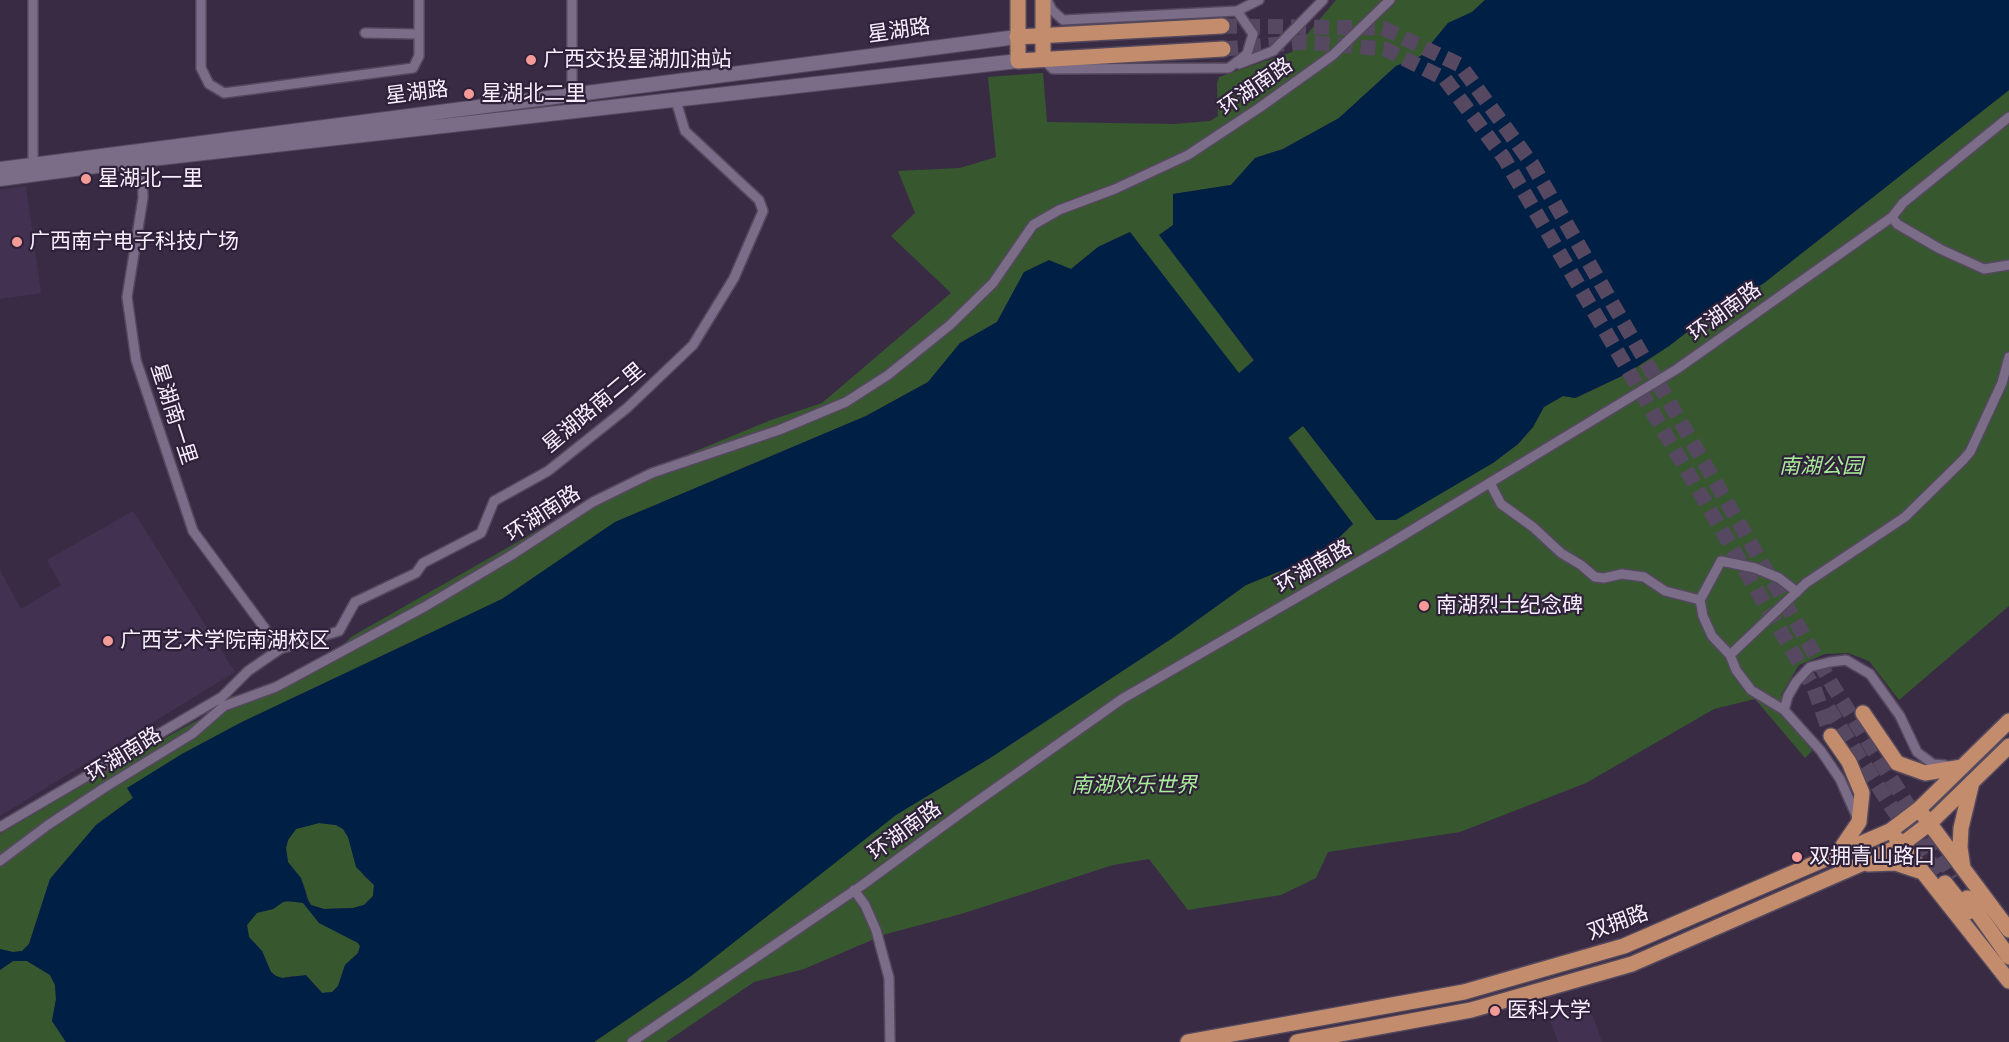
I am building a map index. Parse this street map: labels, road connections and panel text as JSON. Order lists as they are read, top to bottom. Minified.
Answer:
{"streets":{"main road":["星湖路","双拥路"],"street":["环湖南路","星湖路南二里","星湖南一里"]},"crossings":[["星湖路","星湖路南二里"],["星湖路","星湖南一里"],["星湖路南二里","星湖南一里"]],"parks":["南湖公园","南湖欢乐世界"],"places":["广西交投星湖加油站","星湖北二里","星湖北一里","广西南宁电子科技广场","南湖烈士纪念碑","广西艺术学院南湖校区","双拥青山路口","医科大学"]}
